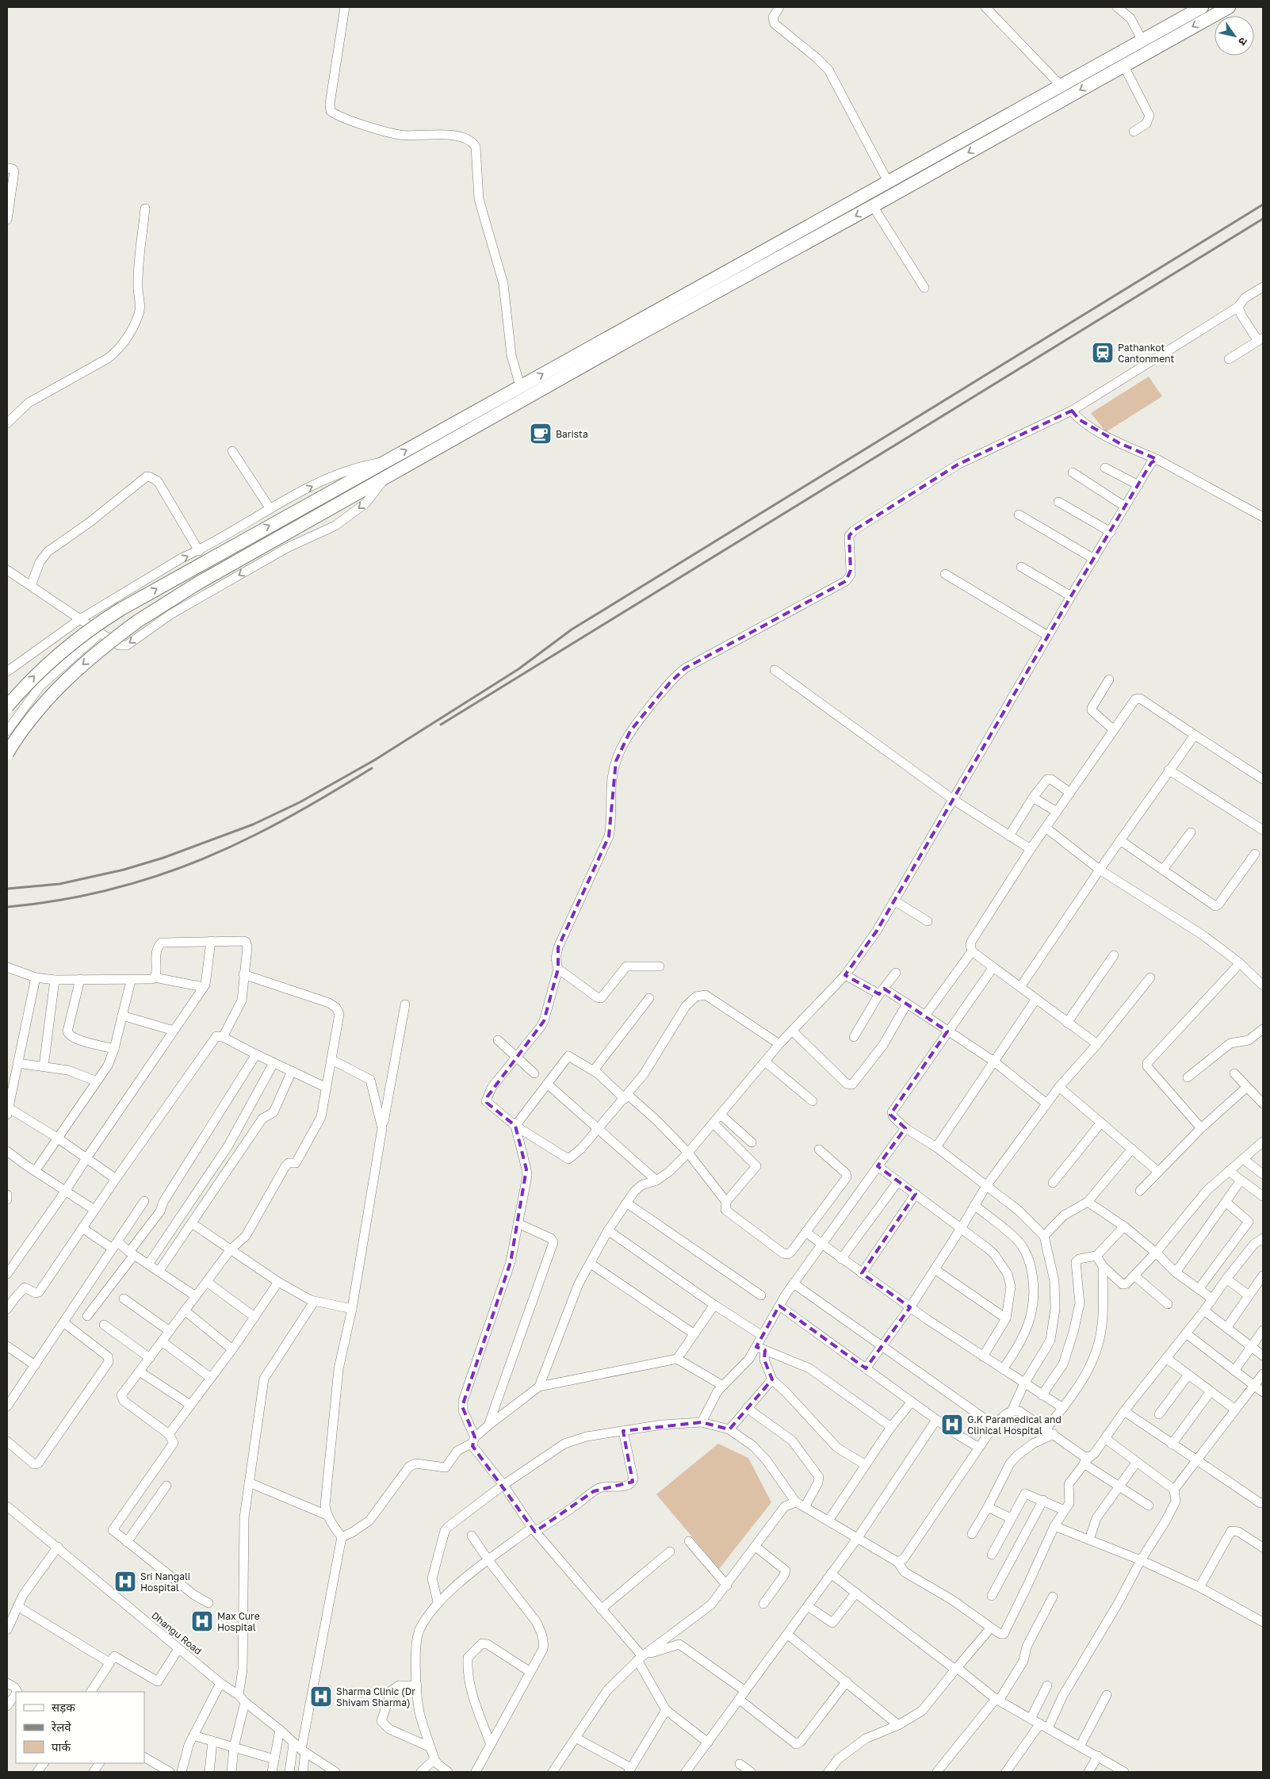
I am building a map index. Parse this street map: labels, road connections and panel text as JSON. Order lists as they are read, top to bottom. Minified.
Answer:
{"streets":{"street":["Dhangu Road"]},"places":{"station":["Pathankot Cantonment"],"cafe":["Barista"],"hospital":["G.K Paramedical and Clinical Hospital","Sri Nangali Hospital","Max Cure Hospital","Sharma Clinic (Dr Shivam Sharma)"]},"legend":["सड़क","रेलवे","पार्क"],"north":"bottom right"}
